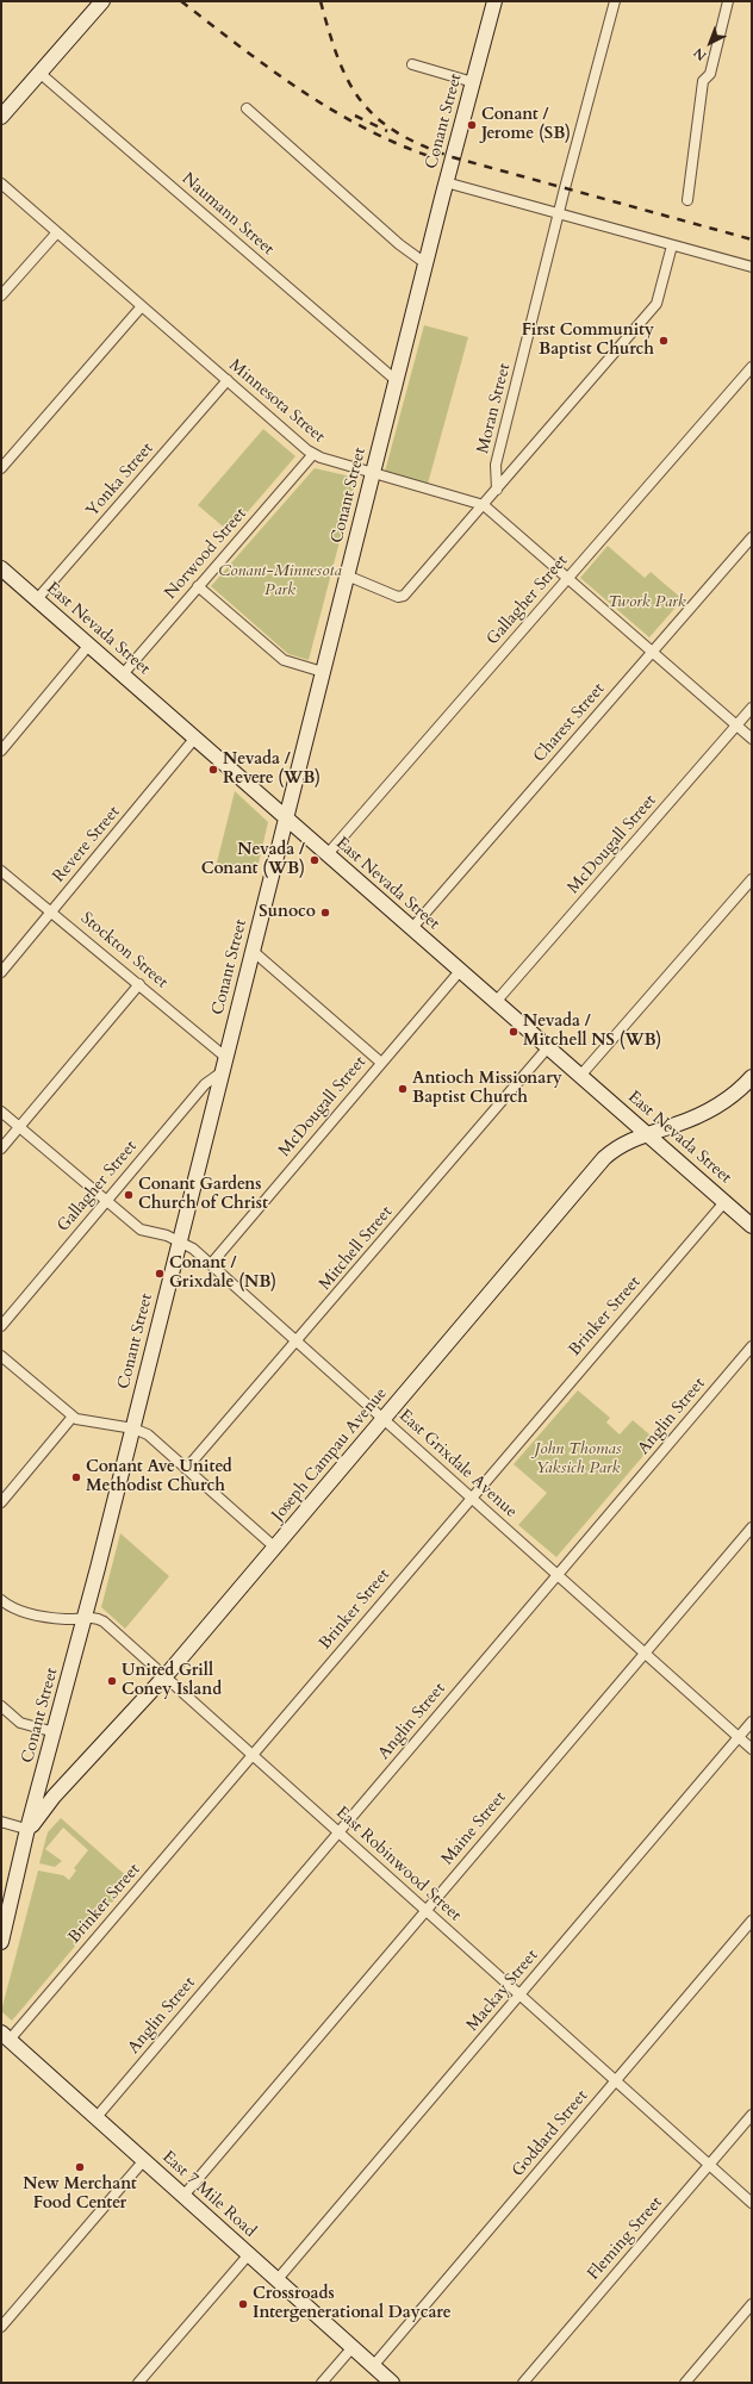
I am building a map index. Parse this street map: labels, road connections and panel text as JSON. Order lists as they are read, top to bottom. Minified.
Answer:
{"streets":{"street":["Conant Street","Naumann Street","Minnesota Street","Moran Street","Yonka Street","Norwood Street","Gallagher Street","East Nevada Street","Charest Street","Revere Street","McDougall Street","Stockton Street","Mitchell Street","Brinker Street","Anglin Street","Joseph Campau Avenue","East Grixdale Avenue","Maine Street","East Robinwood Street","Mackay Street","Goddard Street","East 7 Mile Road","Fleming Street"]},"crossings":[["Conant Street","Naumann Street"],["Conant Street","Minnesota Street"],["Conant Street","Gallagher Street"],["Conant Street","East Nevada Street"],["Conant Street","Stockton Street"],["Conant Street","Joseph Campau Avenue"],["Conant Street","East Grixdale Avenue"],["Conant Street","East Robinwood Street"],["Minnesota Street","Yonka Street"],["Minnesota Street","Norwood Street"],["Minnesota Street","Gallagher Street"],["Minnesota Street","Charest Street"],["Minnesota Street","McDougall Street"],["Yonka Street","East Nevada Street"],["Norwood Street","East Nevada Street"],["Gallagher Street","East Nevada Street"],["Gallagher Street","East Grixdale Avenue"],["East Nevada Street","Charest Street"],["East Nevada Street","Revere Street"],["East Nevada Street","McDougall Street"],["East Nevada Street","Mitchell Street"],["East Nevada Street","Brinker Street"],["East Nevada Street","Joseph Campau Avenue"],["Revere Street","Stockton Street"],["McDougall Street","East Grixdale Avenue"],["Mitchell Street","East Grixdale Avenue"],["Brinker Street","East Grixdale Avenue"],["Brinker Street","East Robinwood Street"],["Brinker Street","East 7 Mile Road"],["Anglin Street","East Grixdale Avenue"],["Anglin Street","East Robinwood Street"],["Anglin Street","East 7 Mile Road"],["Joseph Campau Avenue","East Grixdale Avenue"],["Joseph Campau Avenue","East Robinwood Street"],["East Grixdale Avenue","Maine Street"],["East Grixdale Avenue","Mackay Street"],["Maine Street","East Robinwood Street"],["Maine Street","East 7 Mile Road"],["East Robinwood Street","Mackay Street"],["East Robinwood Street","Goddard Street"],["East Robinwood Street","Fleming Street"],["Mackay Street","East 7 Mile Road"],["Goddard Street","East 7 Mile Road"]],"parks":["Conant-Minnesota Park","Twork Park","John Thomas Yaksich Park"],"places":["Conant / Jerome (SB)","First Community Baptist Church","Nevada / Revere (WB)","Nevada / Conant (WB)","Sunoco","Nevada / Mitchell NS (WB)","Antioch Missionary Baptist Church","Conant Gardens Church of Christ","Conant / Grixdale (NB)","Conant Ave United Methodist Church","United Grill Coney Island","New Merchant Food Center","Crossroads Intergenerational Daycare"],"north":"bottom left"}
